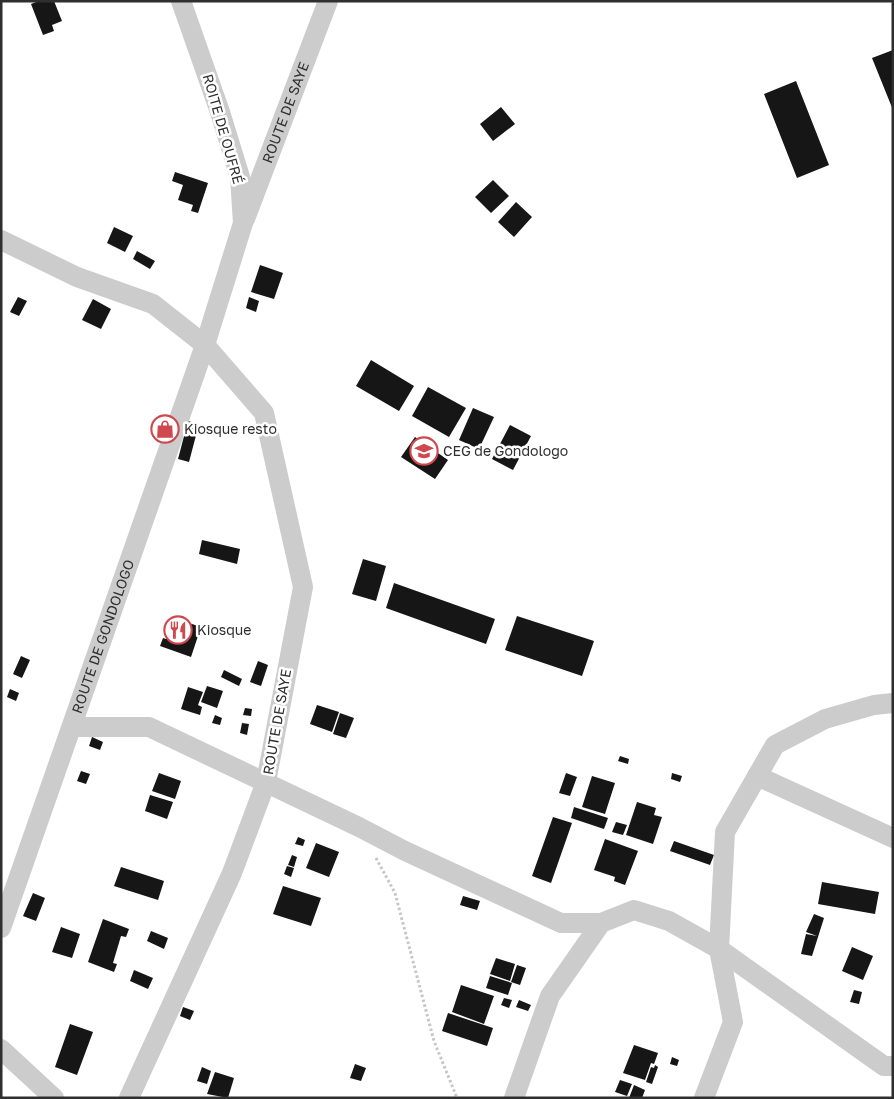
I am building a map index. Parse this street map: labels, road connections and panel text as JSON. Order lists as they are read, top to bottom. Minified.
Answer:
{"streets":{"street":["ROUTE DE SAYE","ROITE DE OUFRÉ","ROUTE DE GONDOLOGO"]},"crossings":[["ROUTE DE SAYE","ROITE DE OUFRÉ"],["ROUTE DE SAYE","ROUTE DE GONDOLOGO"],["ROITE DE OUFRÉ","ROUTE DE GONDOLOGO"]],"places":{"shop":["Kiosque resto"],"school or university":["CEG de Gondologo"],"restaurant":["Kiosque"]}}
